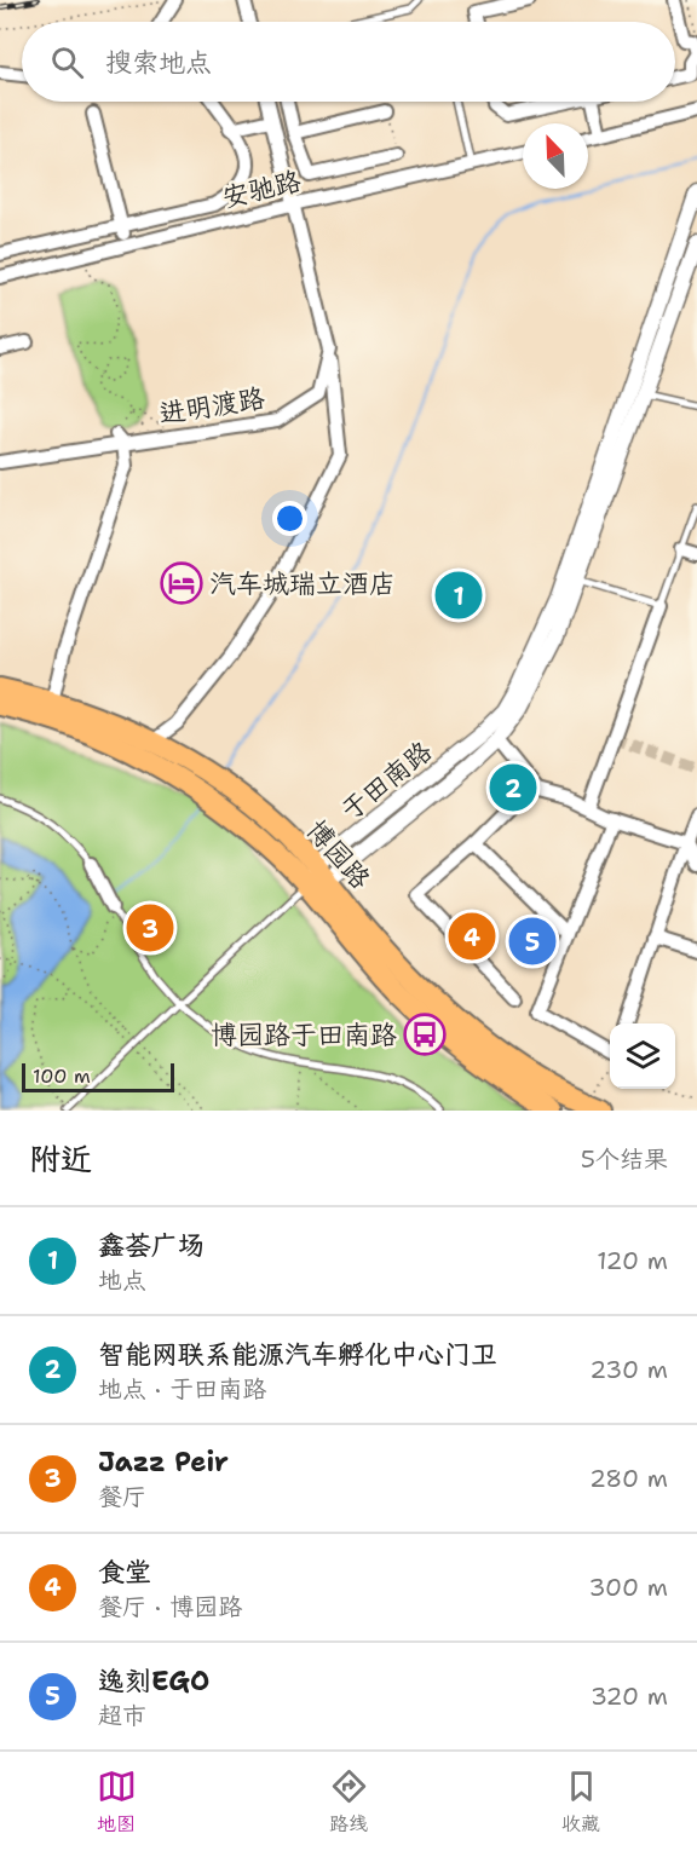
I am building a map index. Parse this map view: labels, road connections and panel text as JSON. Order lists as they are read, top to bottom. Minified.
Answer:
{"streets":{"main road":["博园路"],"street":["安驰路","进明渡路","于田南路"]},"crossings":[["安驰路","进明渡路"],["于田南路","博园路"]],"places":{"hotel":["汽车城瑞立酒店"],"bus stop":["博园路于田南路"]},"scale_bar":"100 m","north":"top left","page":{"search":"搜索地点","pins":["1","2","3","4","5"],"scale":"100 m","heading":["附近","5个结果"],"list":[{"mark":"1","name":"鑫荟广场","note":"地点","value":"120 m"},{"mark":"2","name":"智能网联系能源汽车孵化中心门卫","note":"地点 · 于田南路","value":"230 m"},{"mark":"3","name":"Jazz Peir","note":"餐厅","value":"280 m"},{"mark":"4","name":"食堂","note":"餐厅 · 博园路","value":"300 m"},{"mark":"5","name":"逸刻EGO","note":"超市","value":"320 m"}],"nav":["地图","路线","收藏"]}}
